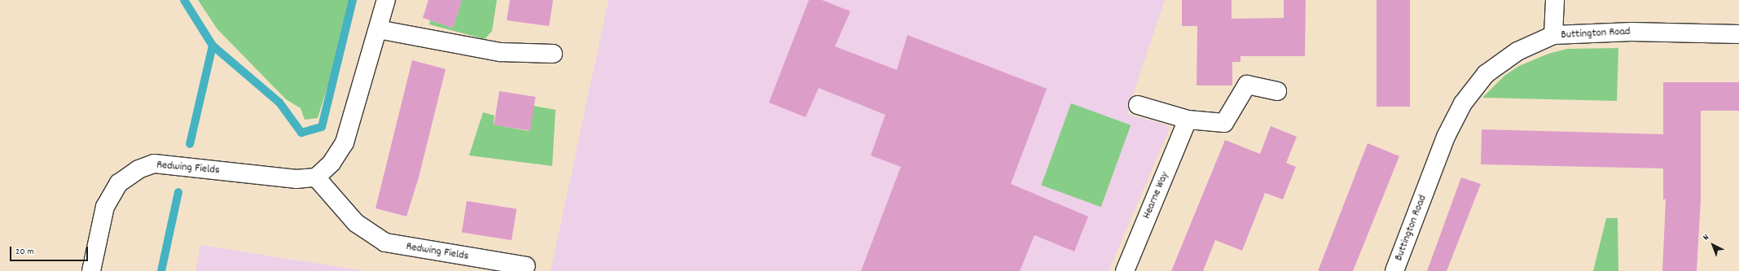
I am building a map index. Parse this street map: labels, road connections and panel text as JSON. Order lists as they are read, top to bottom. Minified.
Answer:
{"streets":{"street":["Buttington Road","Redwing Fields","Hearne Way"]},"scale_bar":"20 m","north":"top left"}
